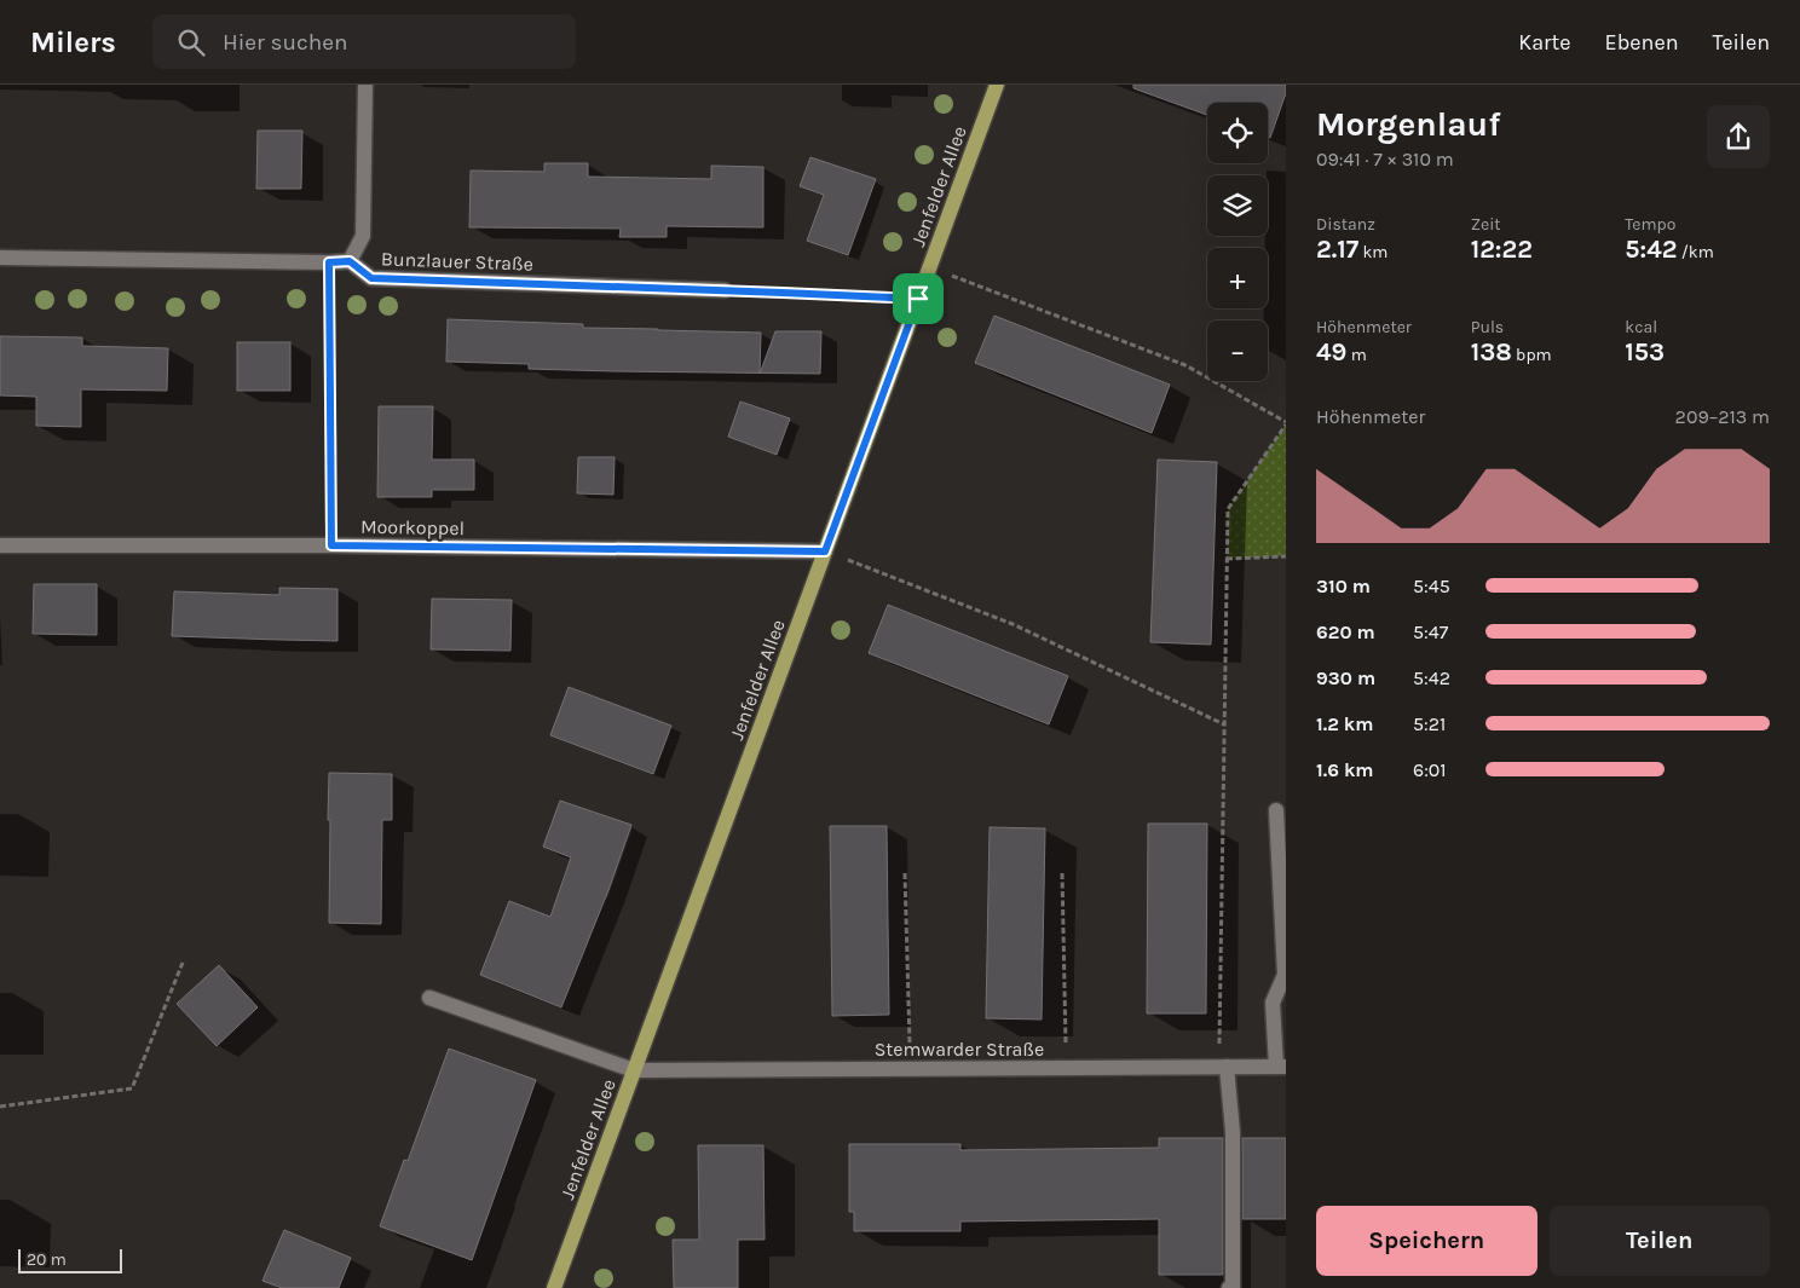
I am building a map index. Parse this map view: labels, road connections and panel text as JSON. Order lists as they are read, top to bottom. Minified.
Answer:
{"streets":{"main road":["Jenfelder Allee"],"street":["Bunzlauer Straße","Moorkoppel","Stemwarder Straße"]},"crossings":[["Jenfelder Allee","Moorkoppel"],["Jenfelder Allee","Stemwarder Straße"]],"scale_bar":"20 m","page":{"header":"Milers","search":"Hier suchen","nav":["Karte","Ebenen","Teilen"],"heading":["Morgenlauf","09:41 · 7 × 310 m"],"map_buttons":["+","−"],"stats":[["Distanz","2.17 km"],["Zeit","12:22"],["Tempo","5:42 /km"],["Höhenmeter","49 m"],["Puls","138 bpm"],["kcal","153"]],"chart":["Höhenmeter","209–213 m"],"list":[{"name":"310 m","note":"5:45"},{"name":"620 m","note":"5:47"},{"name":"930 m","note":"5:42"},{"name":"1.2 km","note":"5:21"},{"name":"1.6 km","note":"6:01"}],"buttons":["Speichern","Teilen"],"scale":"20 m"}}
